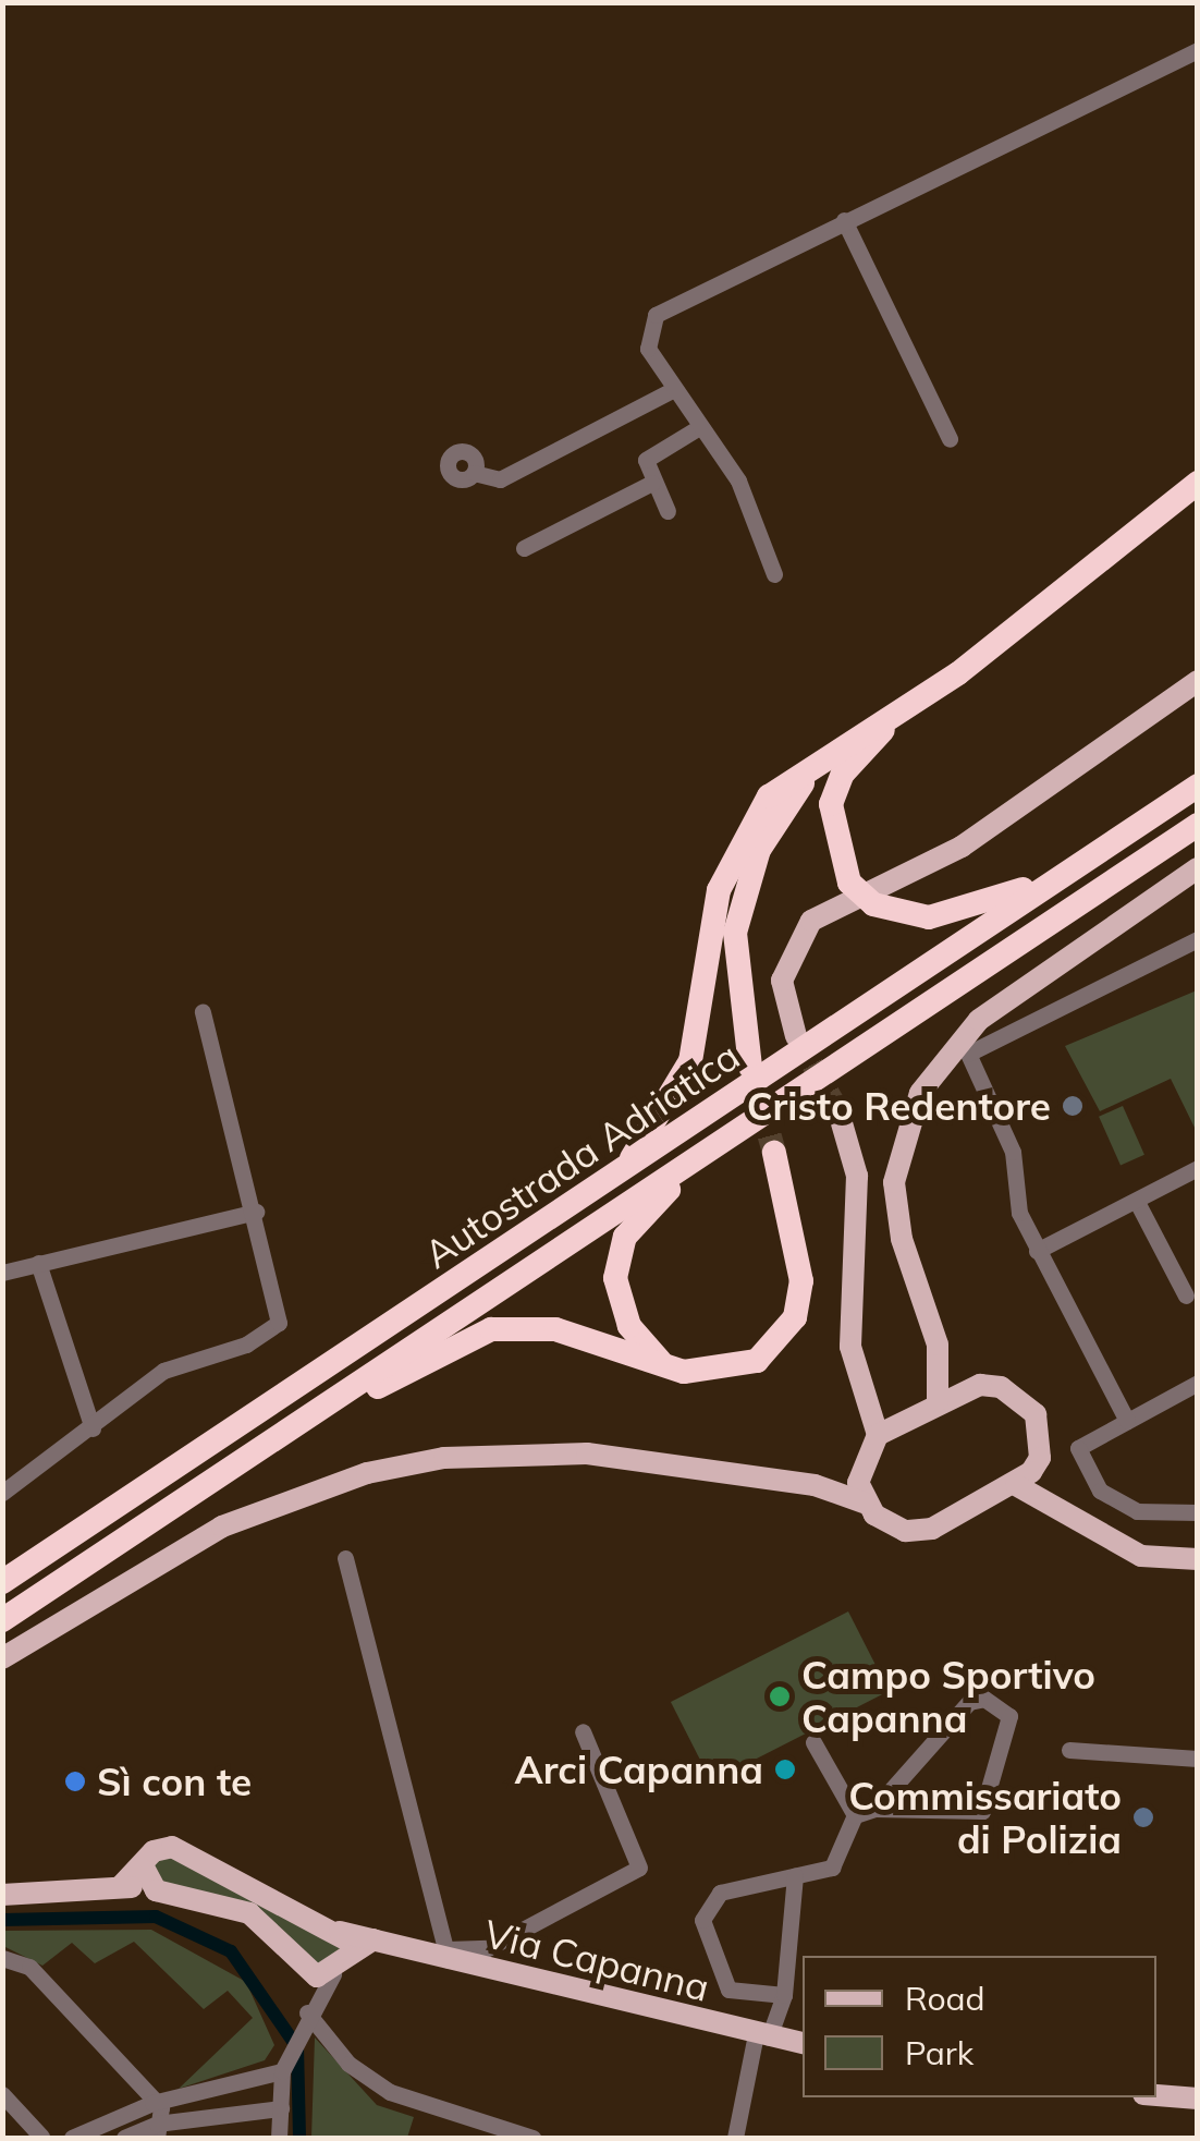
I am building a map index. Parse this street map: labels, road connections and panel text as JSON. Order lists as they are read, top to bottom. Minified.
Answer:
{"streets":{"highway":["Autostrada Adriatica"],"main road":["Via Capanna"]},"places":["Cristo Redentore","Campo Sportivo Capanna","Arci Capanna","Sì con te","Commissariato di Polizia"],"legend":["Road","Park"]}
